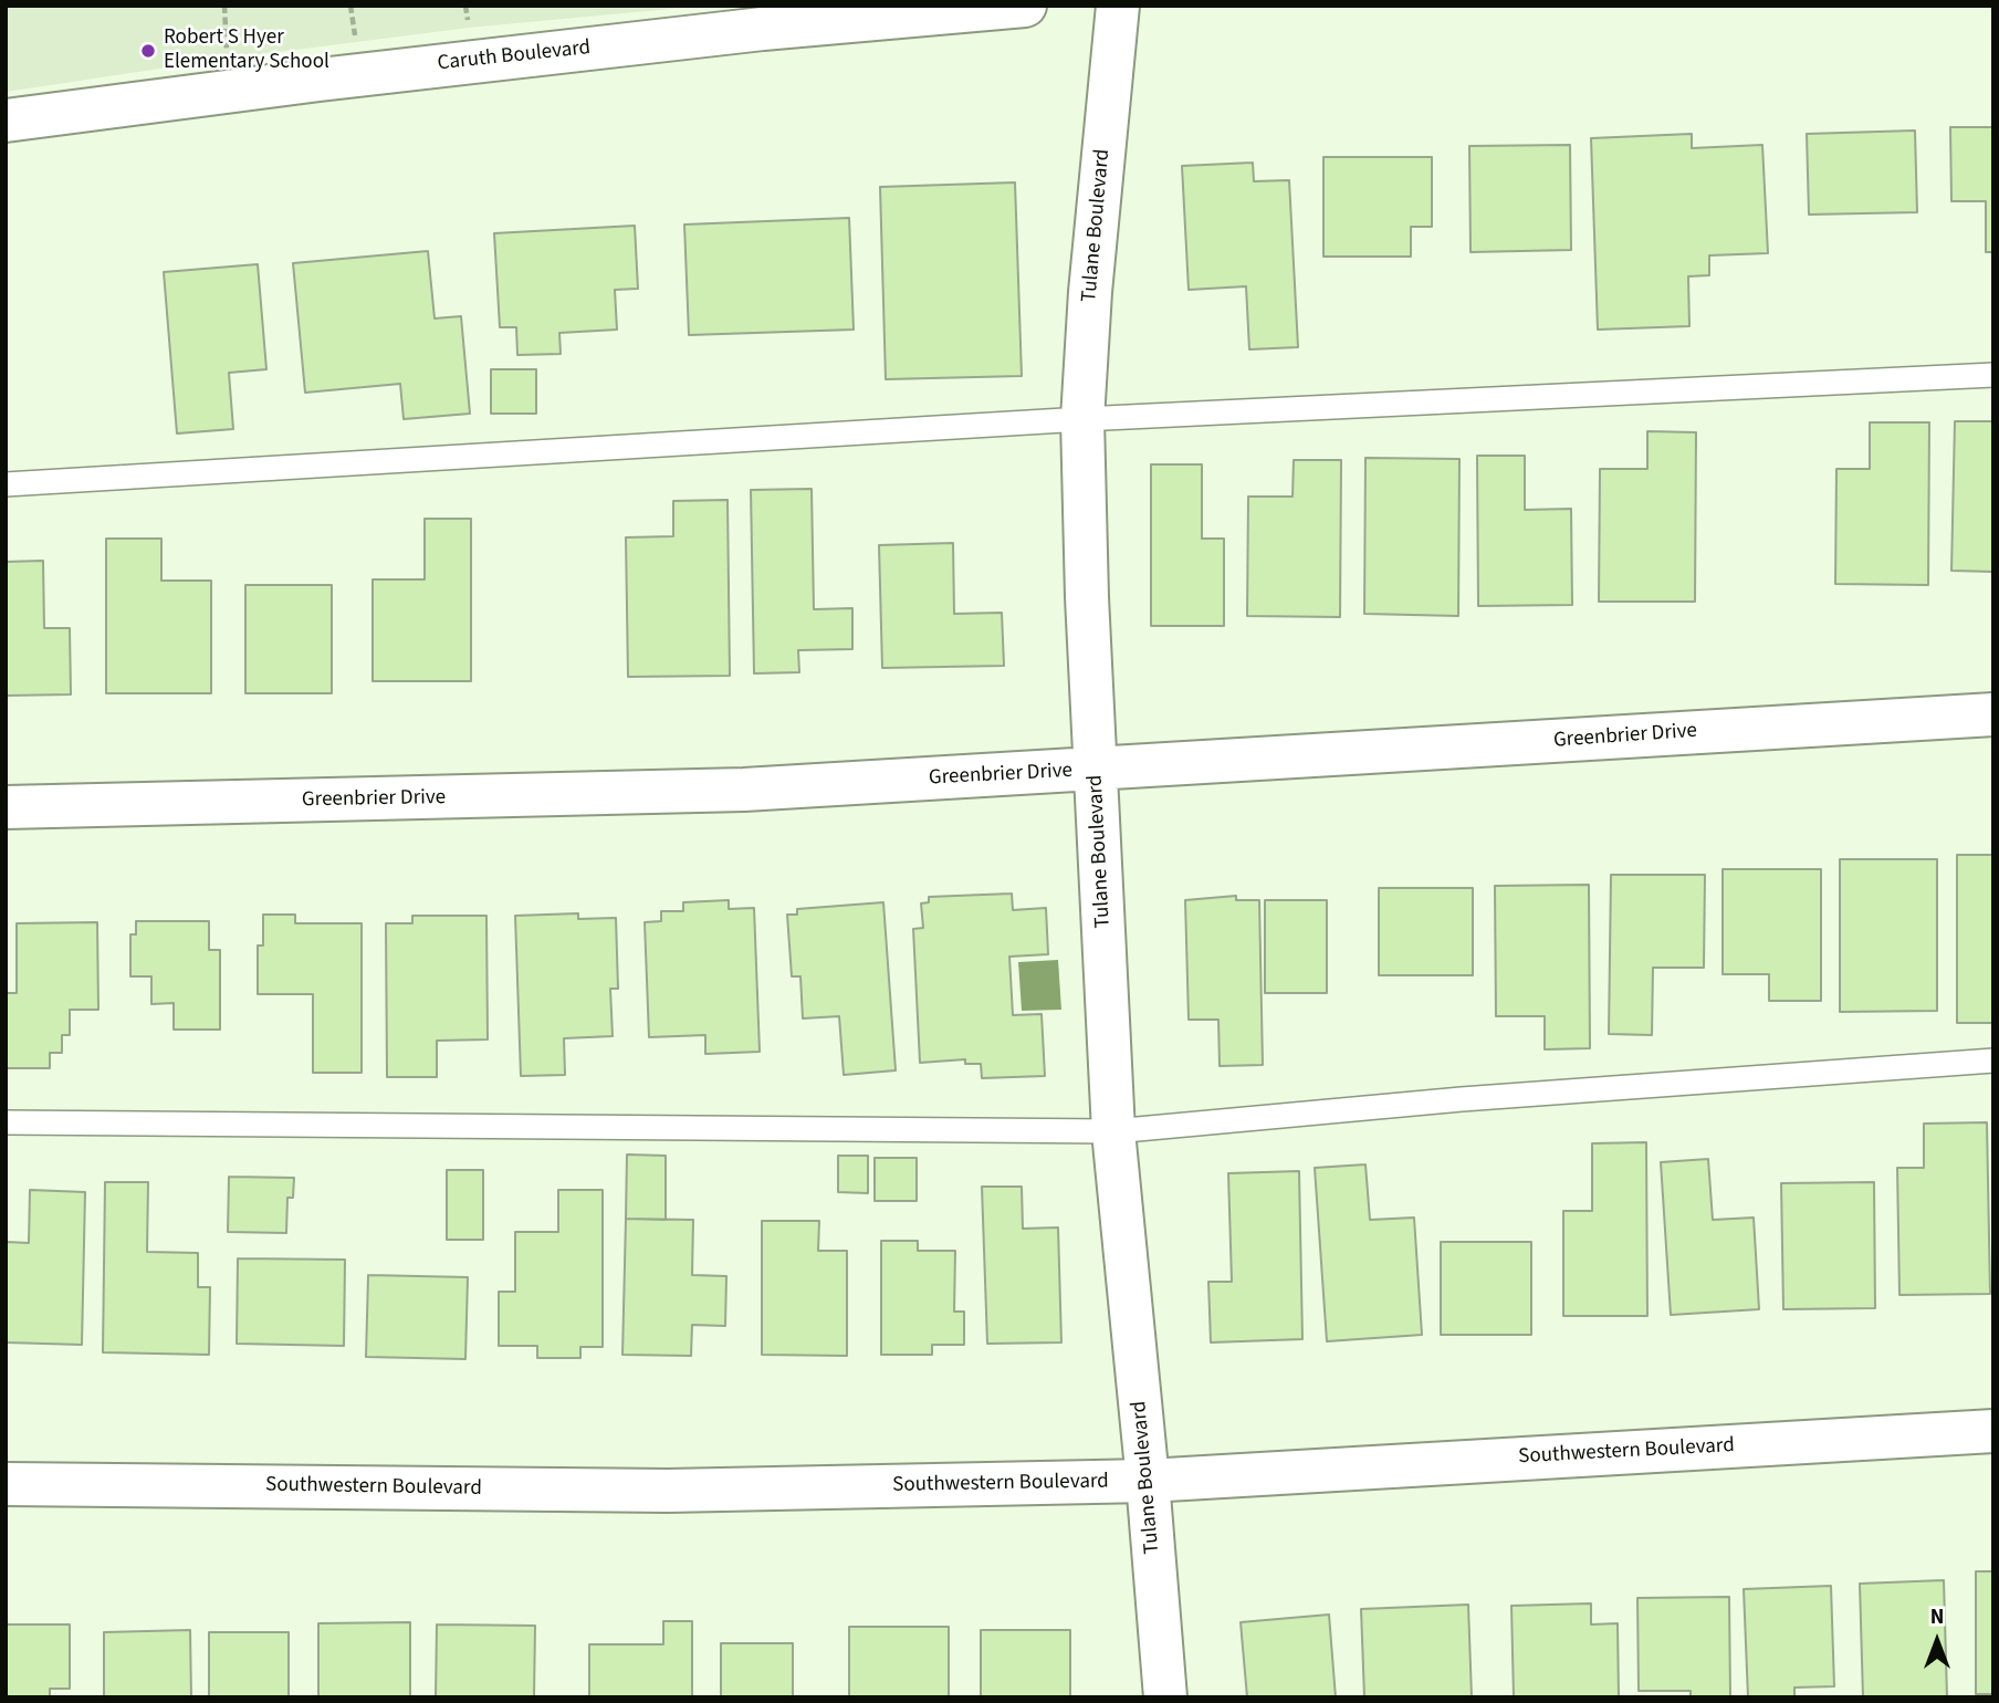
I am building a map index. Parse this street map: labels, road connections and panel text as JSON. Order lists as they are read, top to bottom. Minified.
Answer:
{"streets":{"street":["Caruth Boulevard","Tulane Boulevard","Greenbrier Drive","Southwestern Boulevard"]},"crossings":[["Tulane Boulevard","Greenbrier Drive"],["Tulane Boulevard","Southwestern Boulevard"]],"places":["Robert S Hyer Elementary School"],"north":"top"}
